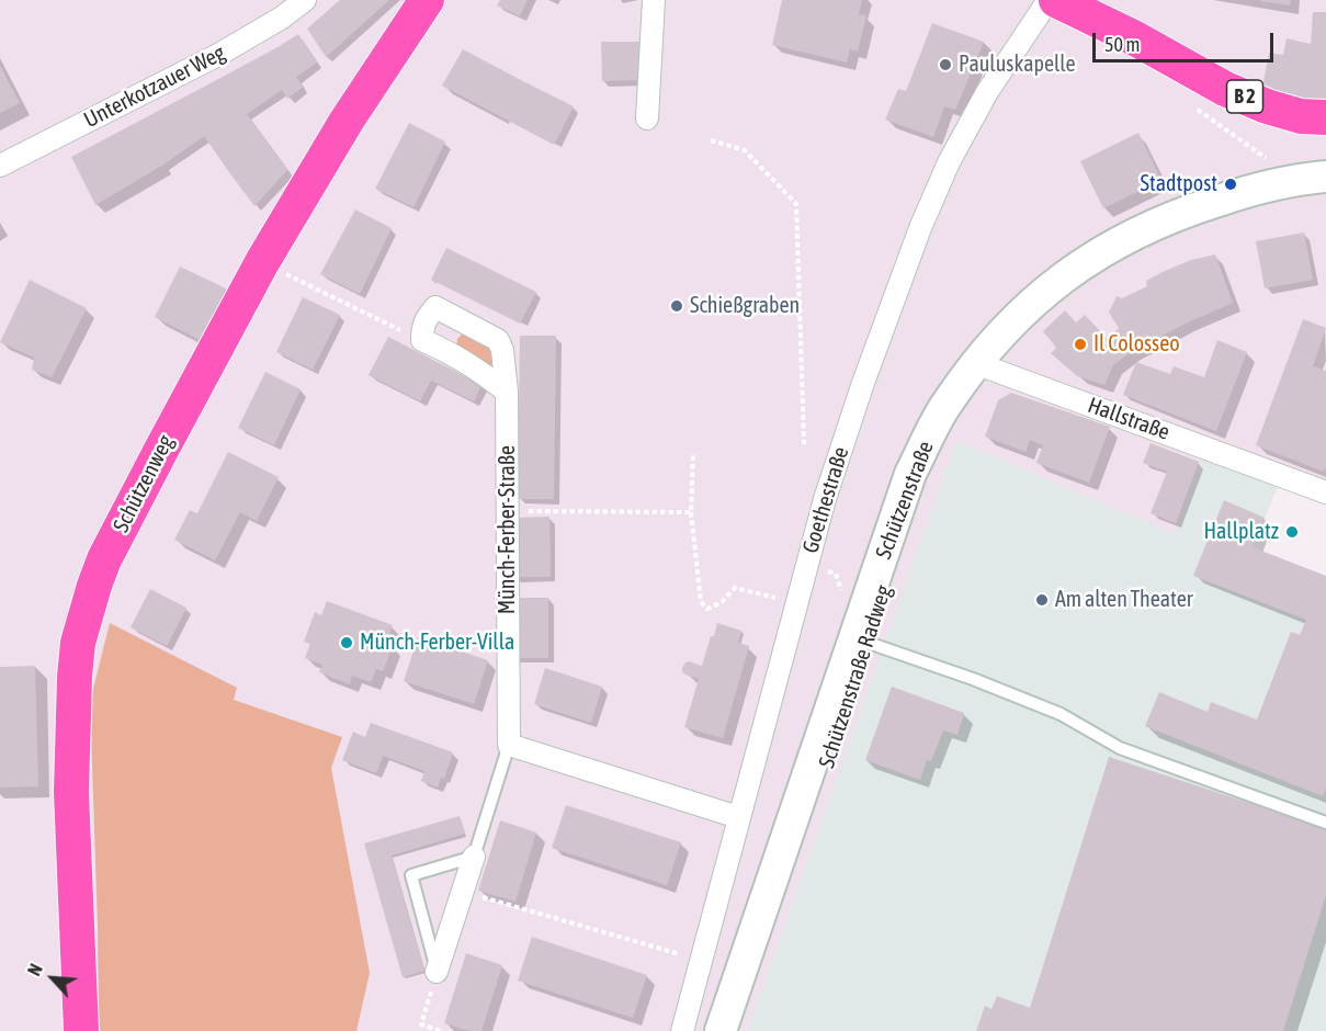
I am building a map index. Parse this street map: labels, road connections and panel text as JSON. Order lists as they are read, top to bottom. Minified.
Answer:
{"streets":{"main road":["B 2","Schützenweg"],"street":["Unterkotzauer Weg","Hallstraße","Goethestraße","Schützenstraße","Münch-Ferber-Straße"]},"crossings":[["Hallstraße","Schützenstraße"]],"places":["Pauluskapelle","Stadtpost","Schießgraben","Il Colosseo","Hallplatz","Am alten Theater","Münch-Ferber-Villa"],"scale_bar":"50 m","north":"top left"}
